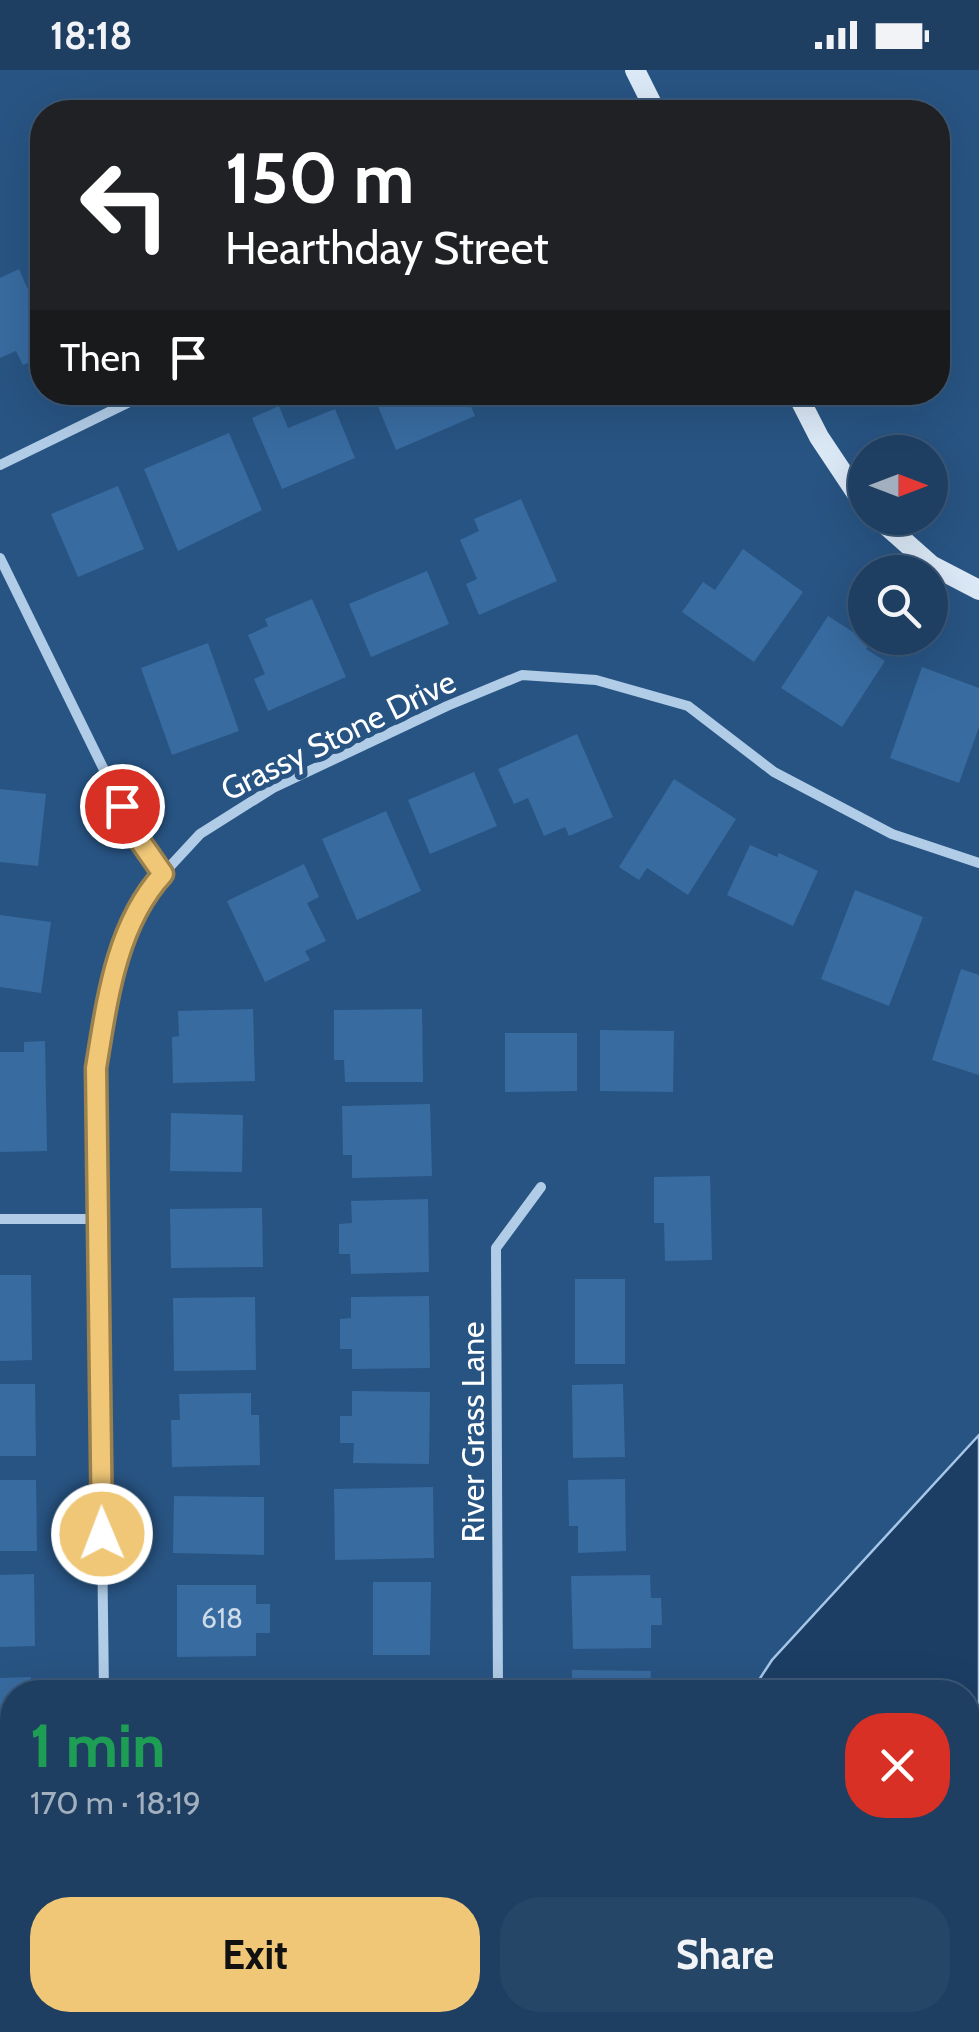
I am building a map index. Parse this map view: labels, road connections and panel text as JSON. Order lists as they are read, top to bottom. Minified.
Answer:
{"streets":{"street":["Grassy Stone Drive","River Grass Lane"]},"house_numbers":["618"],"north":"right","page":{"status":"18:18","turn":["150 m","Hearthday Street"],"then":"Then","heading":["1 min","170 m · 18:19"],"buttons":["Exit","Share"]}}
